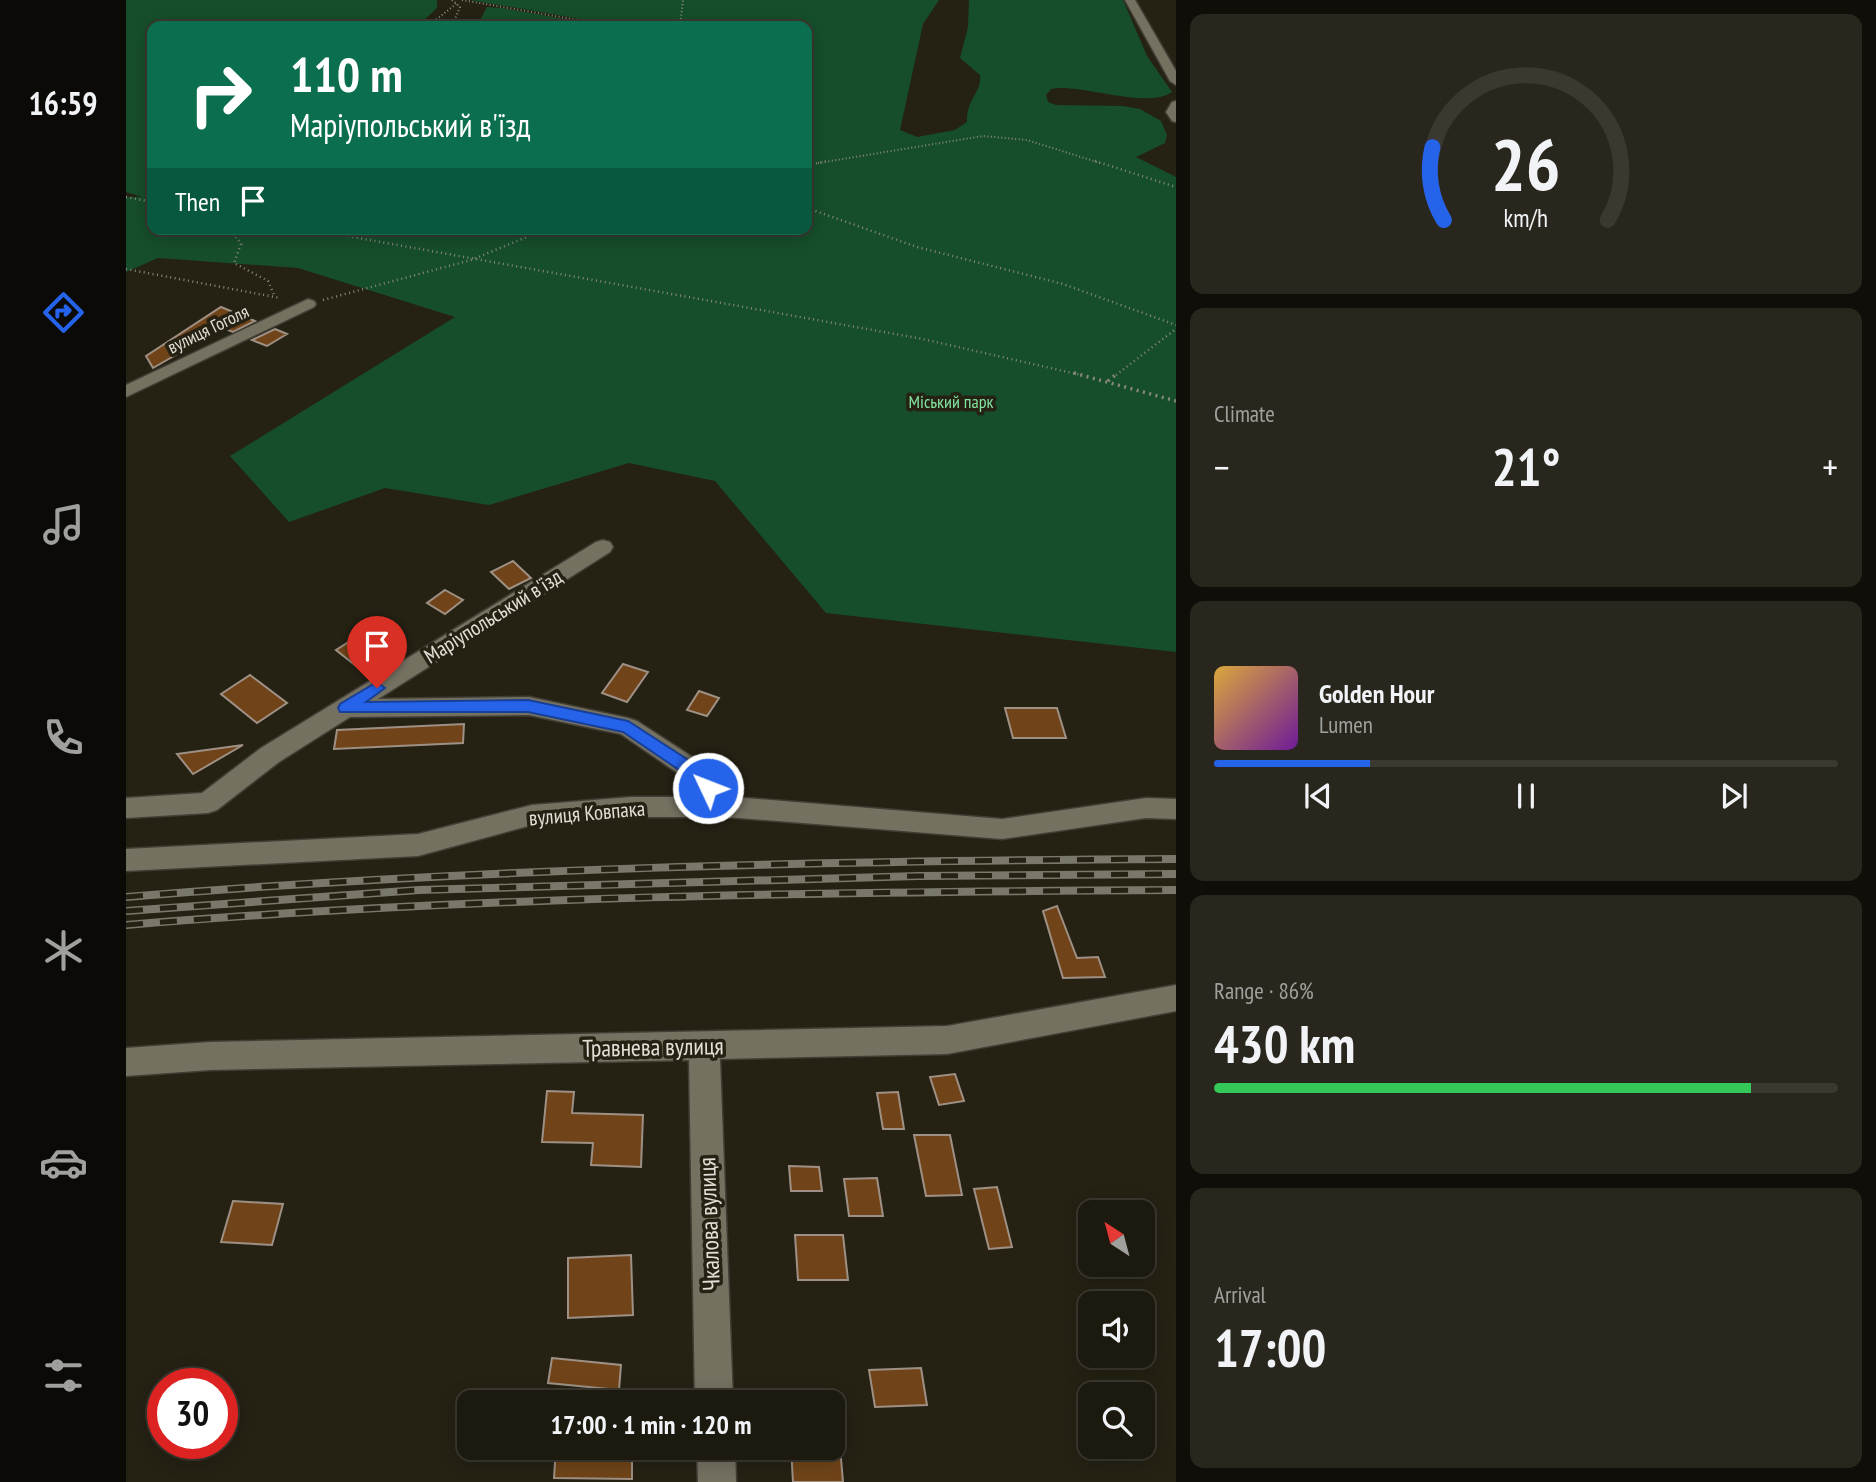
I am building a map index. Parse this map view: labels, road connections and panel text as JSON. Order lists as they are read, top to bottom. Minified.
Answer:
{"streets":{"street":["вулиця Гоголя","Маріупольський в'їзд","вулиця Ковпака","Травнева вулиця","Чкалова вулиця"]},"crossings":[["Травнева вулиця","Чкалова вулиця"]],"parks":["Міський парк"],"north":"top left","page":{"tabs":"16:59","turn":["110 m","Маріупольський в'їзд"],"then":"Then","tile":["Climate",["Range · 86%","430 km"],["Arrival","17:00"]],"heat":["−","21°","+"],"song":["Golden Hour","Lumen"],"limit":"30","trip":"17:00 · 1 min · 120 m","gauge":["26","km/h"]}}
